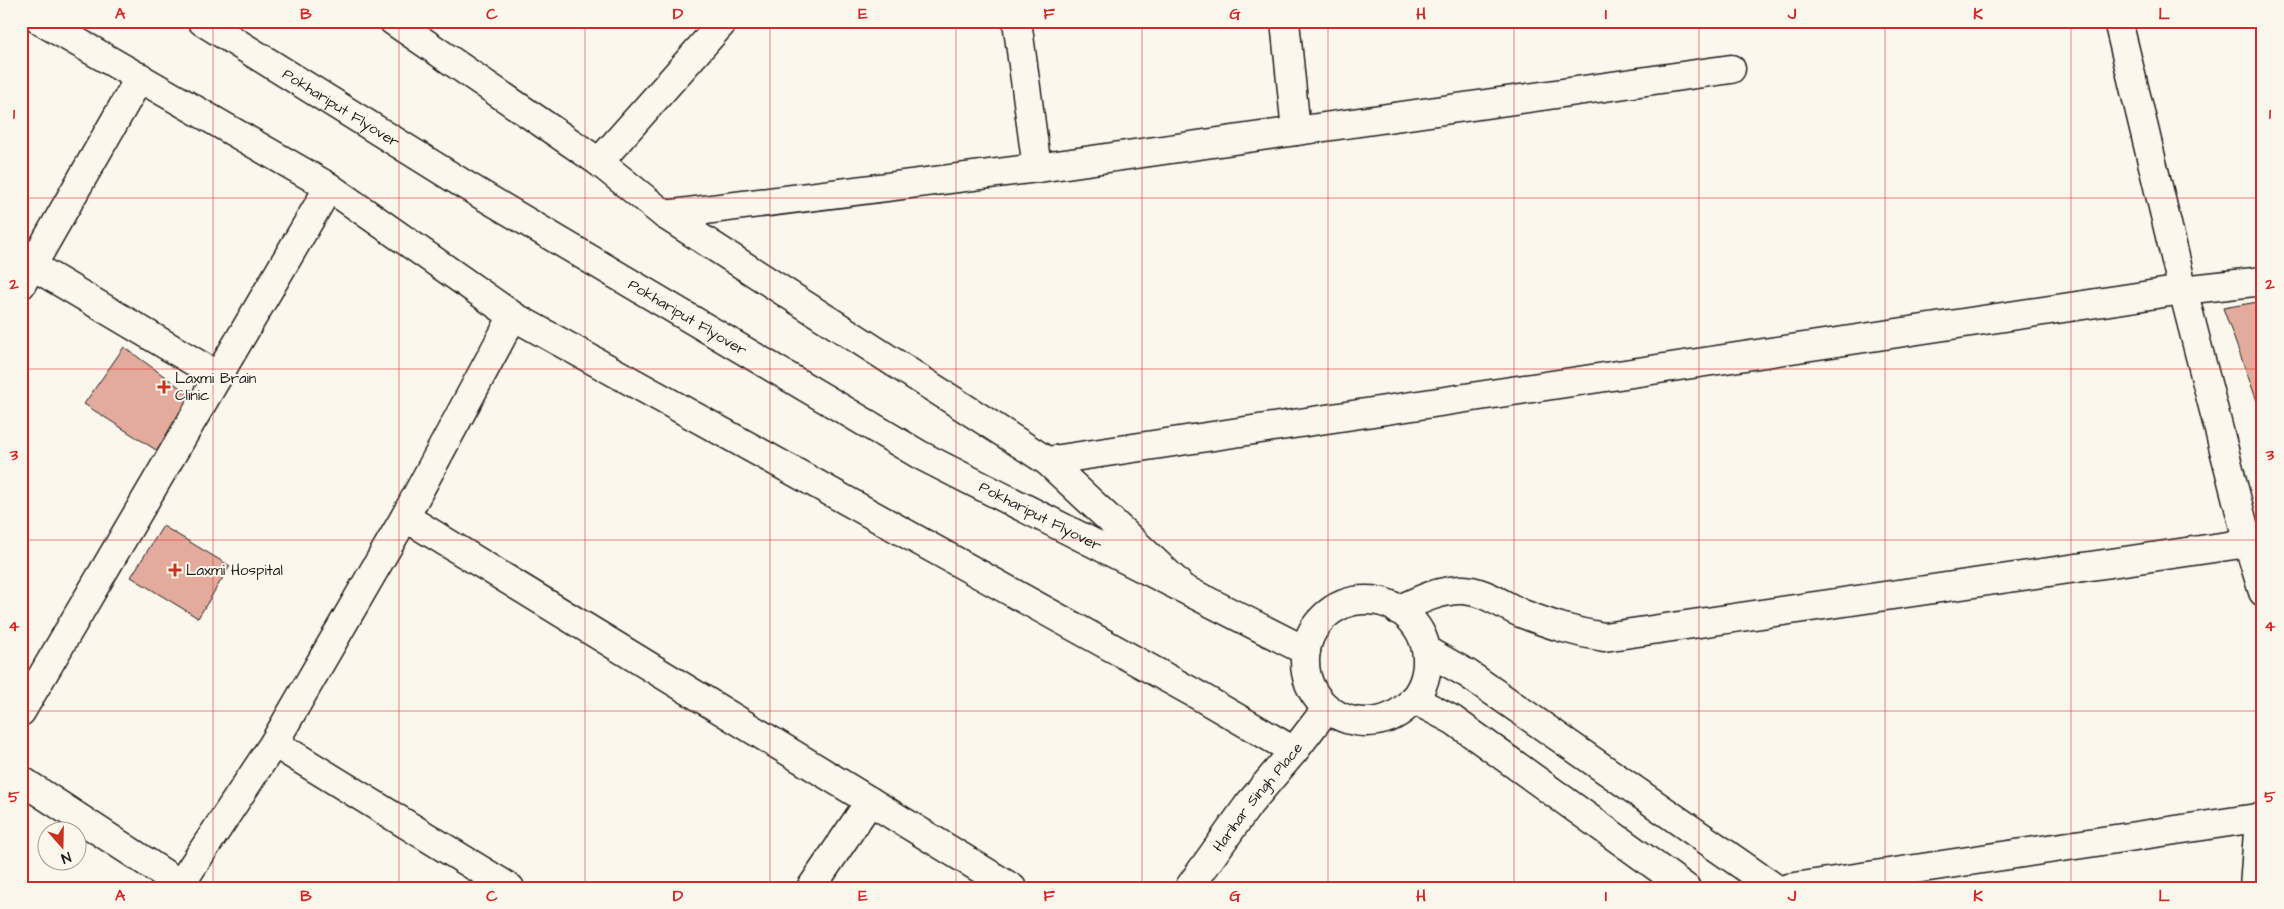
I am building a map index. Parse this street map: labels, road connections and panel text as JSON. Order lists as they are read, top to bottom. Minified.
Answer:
{"streets":{"street":["Pokhariput Flyover","Harihar Singh Place"]},"crossings":[["Pokhariput Flyover","Harihar Singh Place"]],"places":{"health":["Laxmi Brain Clinic","Laxmi Hospital"]},"north":"bottom","grid":{"columns":["A","B","C","D","E","F","G","H","I","J","K","L"],"rows":["1","2","3","4","5"]}}
